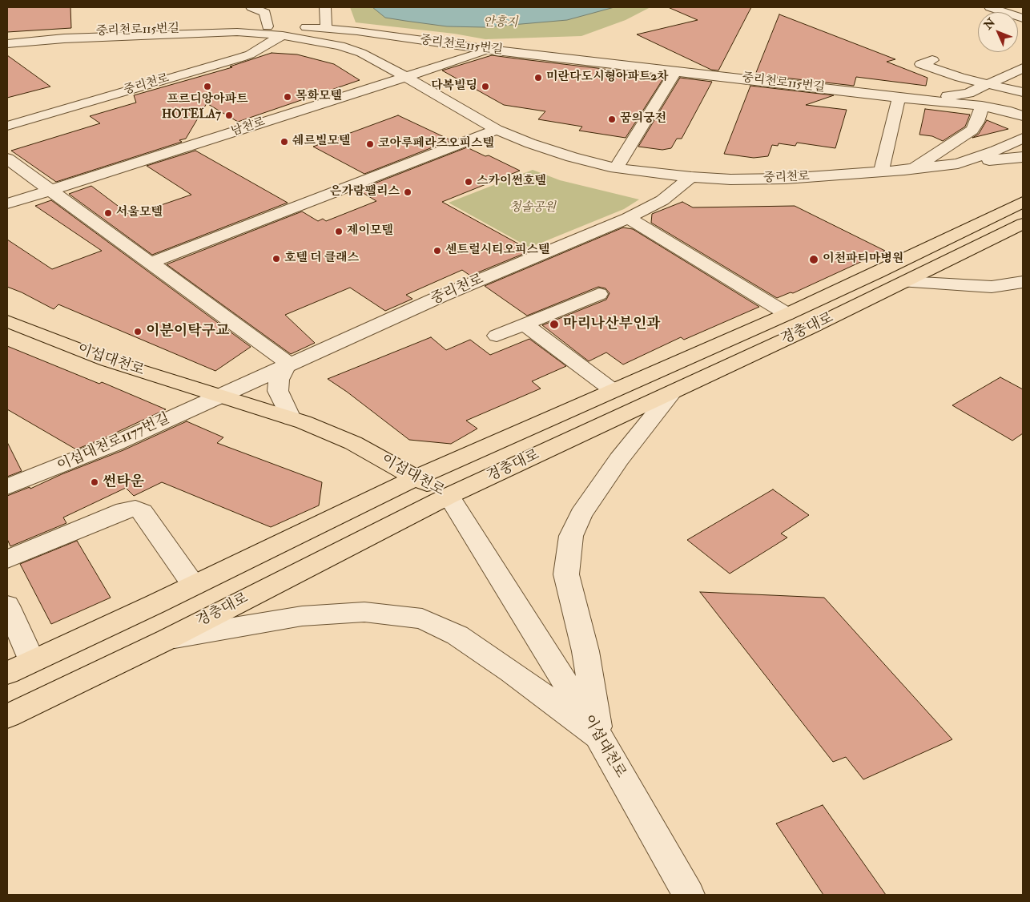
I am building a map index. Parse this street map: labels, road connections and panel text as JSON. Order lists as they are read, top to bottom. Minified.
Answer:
{"streets":{"main road":["경충대로","이섭대천로"],"street":["중리천로115번길","중리천로","남천로","이섭대천로1177번길"]},"crossings":[["중리천로115번길","중리천로"],["중리천로115번길","남천로"],["중리천로","남천로"],["중리천로","경충대로"],["중리천로","이섭대천로"],["중리천로","이섭대천로1177번길"],["경충대로","이섭대천로"],["이섭대천로","이섭대천로1177번길"]],"parks":["안흥지","청솔공원"],"places":["미란다도시형아파트2차","프르디앙아파트","다복빌딩","목화모텔","HOTELA7","꿈의궁전","쉐르빌모텔","코아루페라즈오피스텔","스카이썬호텔","은가람팰리스","서울모텔","제이모텔","센트럴시티오피스텔","호텔 더 클래스","이천파티마병원","마리나산부인과","이분이탁구교","썬타운"],"north":"top left"}
